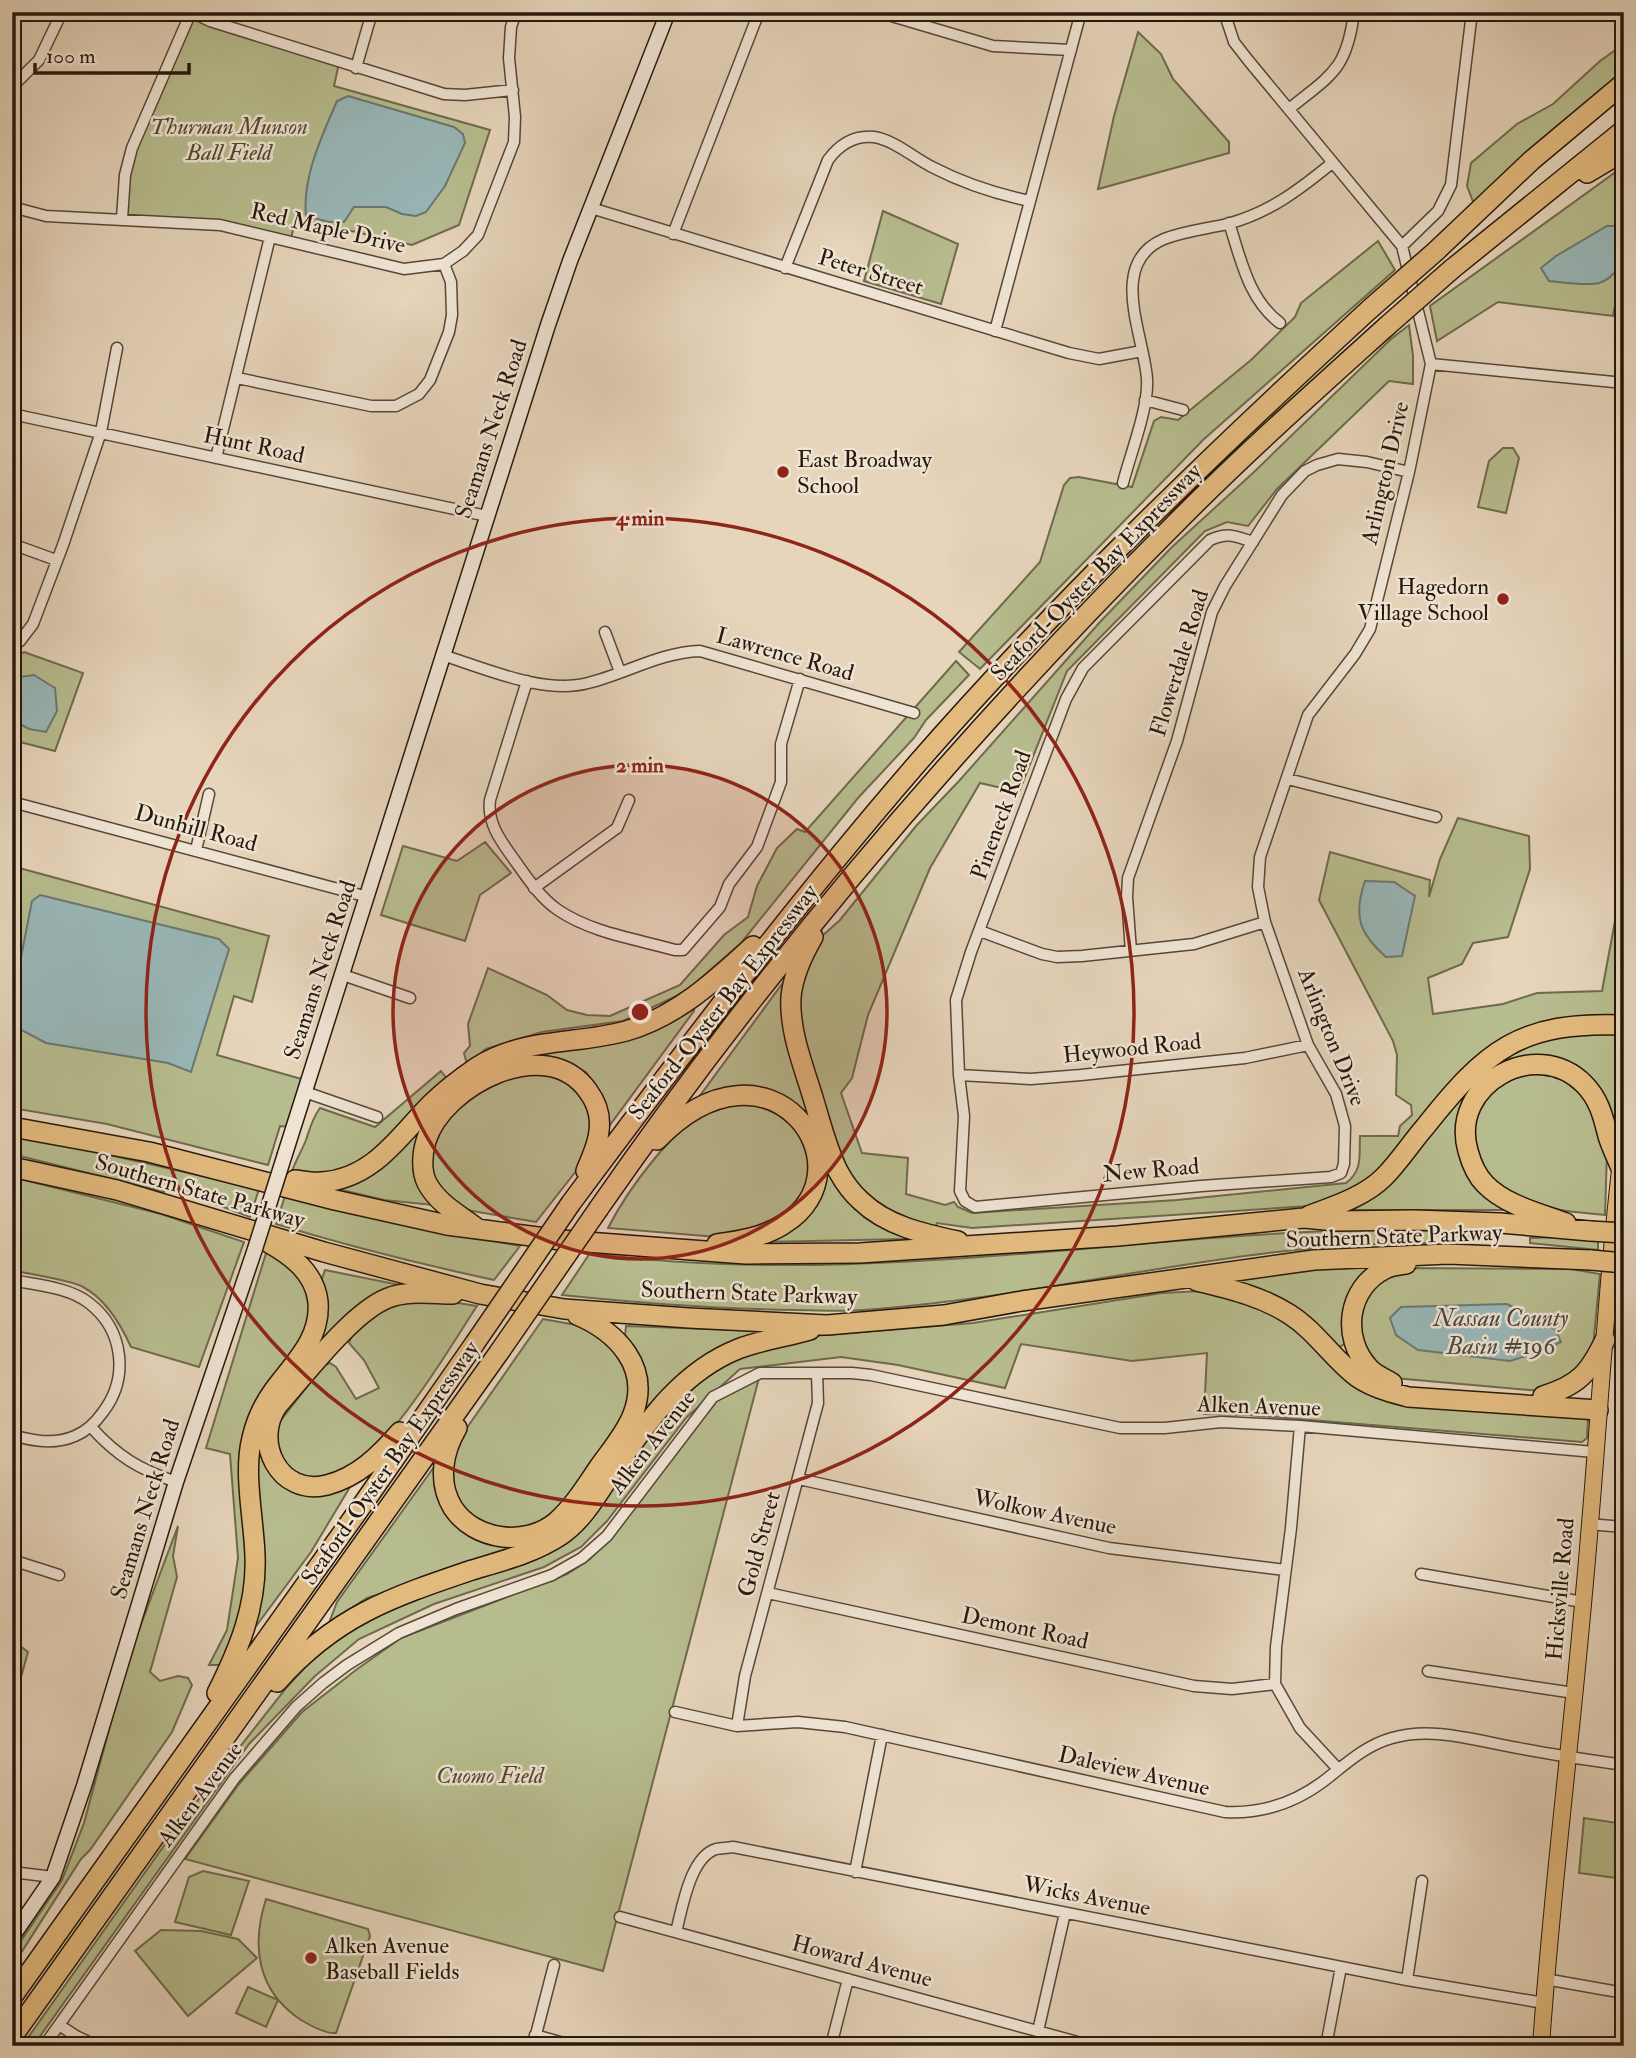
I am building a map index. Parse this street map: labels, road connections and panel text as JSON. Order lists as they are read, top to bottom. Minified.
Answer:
{"streets":{"highway":["Seaford-Oyster Bay Expressway","Southern State Parkway"],"main road":["Seamans Neck Road","Hicksville Road"],"street":["Red Maple Drive","Peter Street","Hunt Road","Arlington Drive","Lawrence Road","Flowerdale Road","Pineneck Road","Dunhill Road","Heywood Road","New Road","Alken Avenue","Wolkow Avenue","Gold Street","Demont Road","Daleview Avenue","Wicks Avenue","Howard Avenue"]},"crossings":[["Peter Street","Seamans Neck Road"],["Seamans Neck Road","Hunt Road"],["Seamans Neck Road","Lawrence Road"],["Seamans Neck Road","Dunhill Road"],["Arlington Drive","Flowerdale Road"],["Arlington Drive","Heywood Road"],["Arlington Drive","New Road"],["Flowerdale Road","Pineneck Road"],["Pineneck Road","Heywood Road"],["Pineneck Road","New Road"],["Alken Avenue","Gold Street"],["Alken Avenue","Hicksville Road"],["Wolkow Avenue","Gold Street"],["Gold Street","Demont Road"],["Gold Street","Daleview Avenue"],["Hicksville Road","Daleview Avenue"],["Hicksville Road","Wicks Avenue"],["Wicks Avenue","Howard Avenue"]],"water":["Nassau County Basin #196"],"parks":["Thurman Munson Ball Field","Cuomo Field"],"places":["East Broadway School","Hagedorn Village School","Alken Avenue Baseball Fields"],"scale_bar":"100 m","rings":["4 min","2 min"]}
